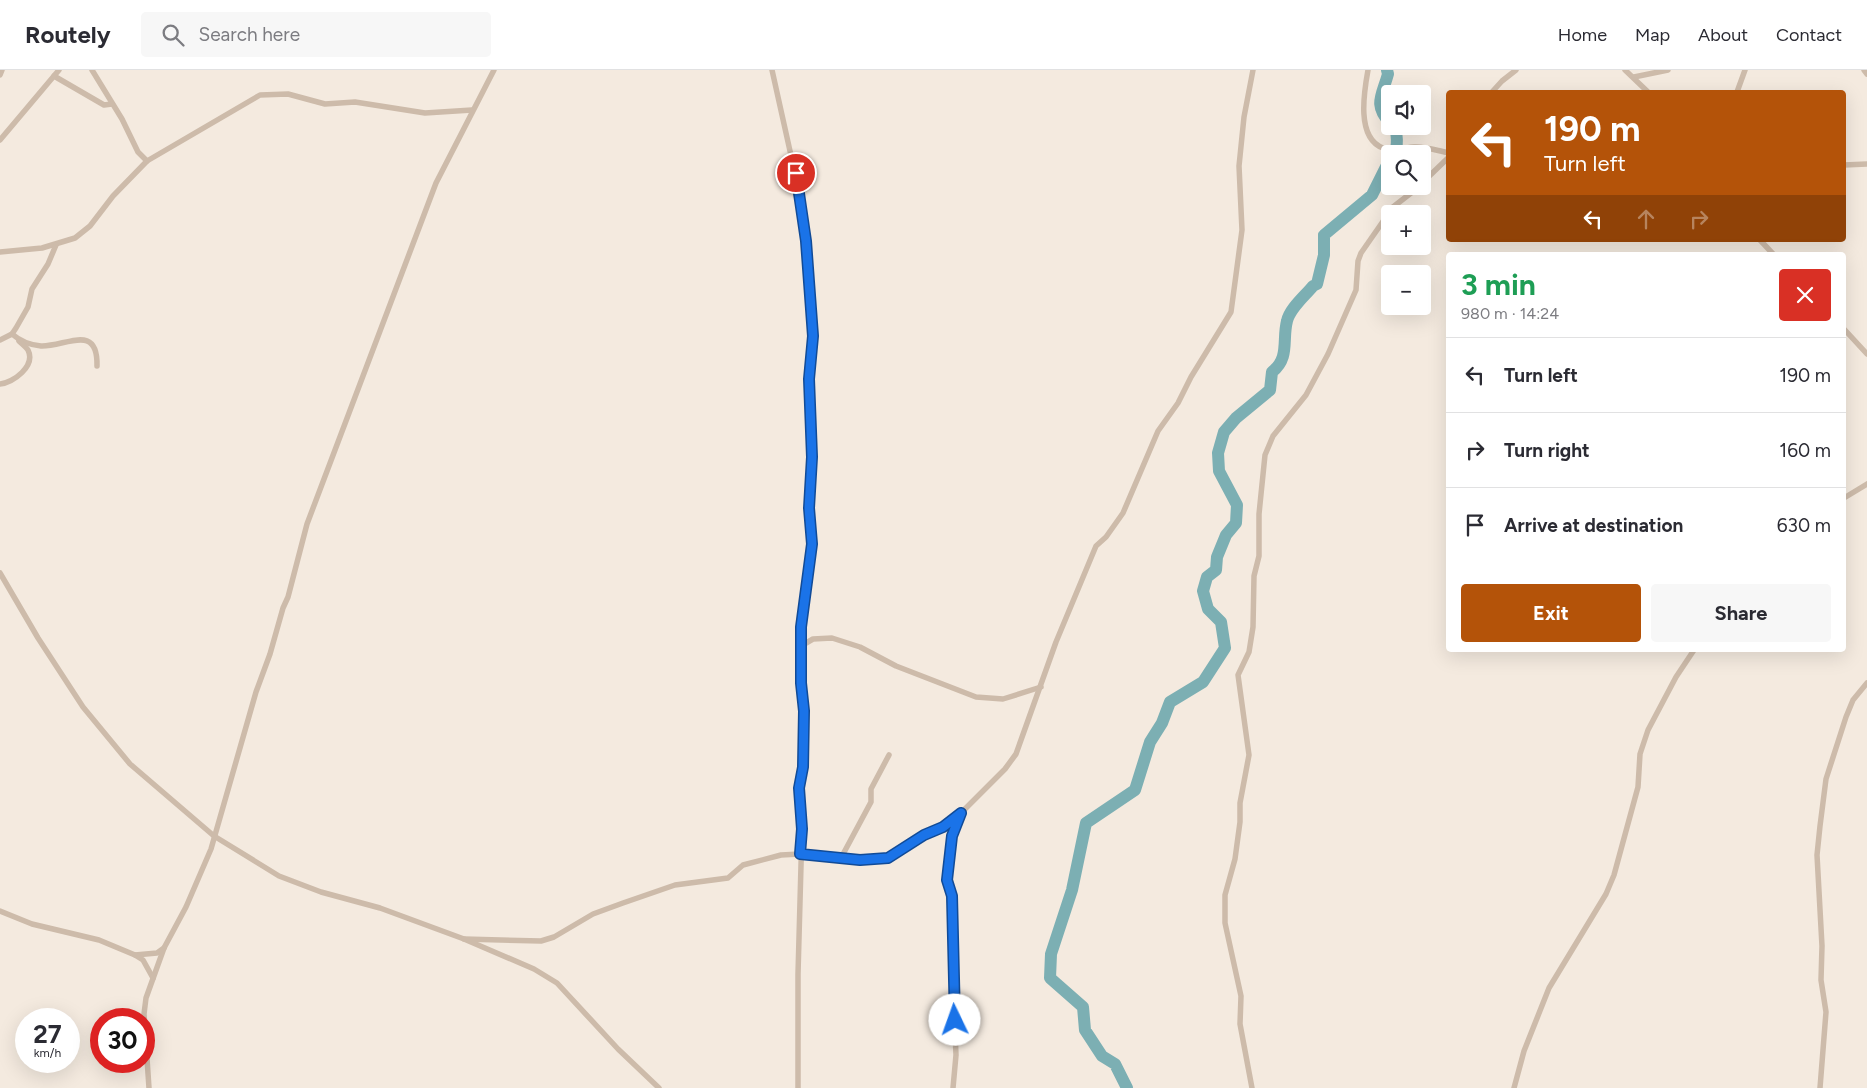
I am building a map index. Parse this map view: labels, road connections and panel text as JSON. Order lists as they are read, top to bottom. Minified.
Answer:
{"page":{"header":"Routely","search":"Search here","nav":["Home","Map","About","Contact"],"map_buttons":["+","−"],"turn":["190 m","Turn left"],"heading":["3 min","980 m · 14:24"],"list":[{"name":"Turn left","value":"190 m"},{"name":"Turn right","value":"160 m"},{"name":"Arrive at destination","value":"630 m"}],"buttons":["Exit","Share"],"speed":"27 km/h","limit":"30"}}
